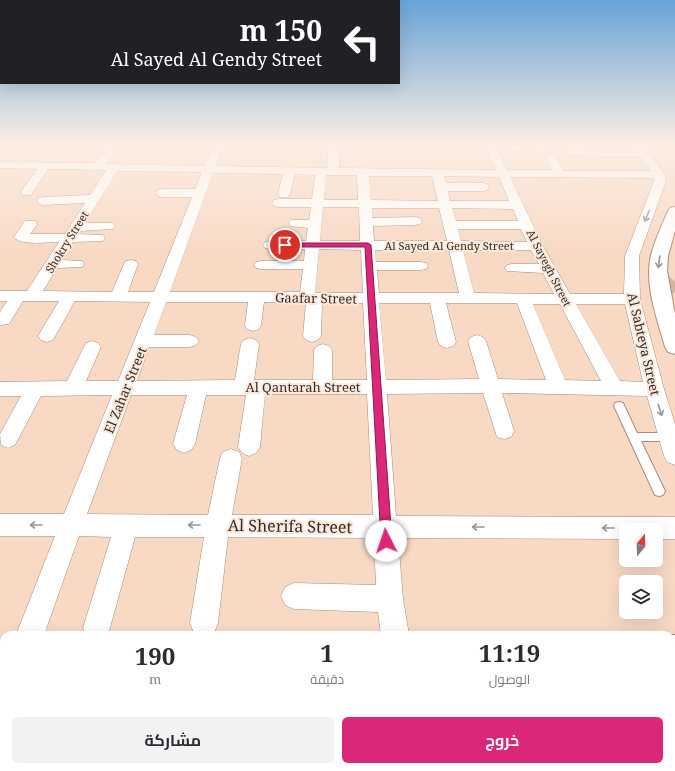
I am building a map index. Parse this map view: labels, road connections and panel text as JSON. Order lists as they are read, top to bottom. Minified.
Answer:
{"streets":{"street":["Shokry Street","Al Sayed Al Gendy Street","Al Sayegh Street","Gaafar Street","Al Sabteya Street","Al Qantarah Street","El Zahar Street","Al Sherifa Street"]},"crossings":[["Shokry Street","Gaafar Street"],["Al Sayed Al Gendy Street","Al Sayegh Street"],["Al Sayegh Street","Gaafar Street"],["Al Sayegh Street","Al Qantarah Street"],["Gaafar Street","Al Sabteya Street"],["Gaafar Street","El Zahar Street"],["Al Sabteya Street","Al Qantarah Street"],["Al Qantarah Street","El Zahar Street"],["El Zahar Street","Al Sherifa Street"]],"one_way":["Al Sherifa Street"],"north":"top","page":{"turn":["150 m","Al Sayed Al Gendy Street"],"eta":["11:19","الوصول","1","دقيقة","190","m"],"buttons":["خروج","مشاركة"]}}
